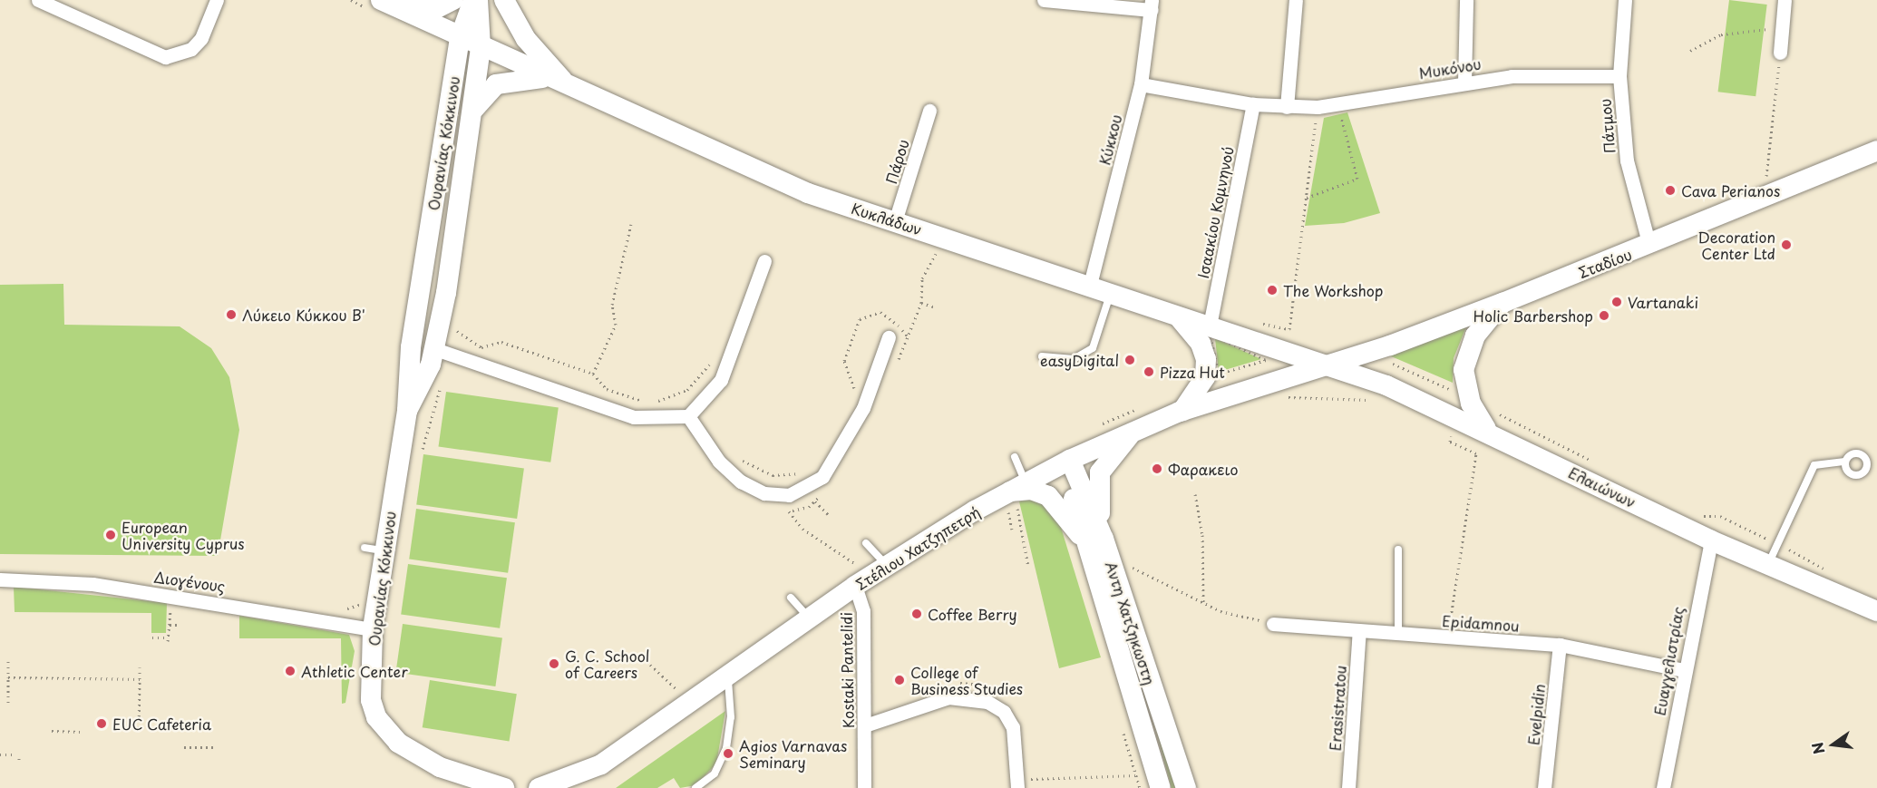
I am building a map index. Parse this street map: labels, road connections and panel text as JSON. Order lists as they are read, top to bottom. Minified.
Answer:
{"streets":{"main road":["Ουρανίας Κόκκινου","Κυκλάδων","Σταδίου","Ελαιώνων","Στέλιου Χατζηπετρή","Αντη Χατζηκωστη"],"street":["Μυκόνου","Πάτμου","Κύκκου","Πάρου","Ισαακίου Κομνηνού","Διογένους","Epidamnou","Ευαγγελιστρίας","Kostaki Pantelidi","Erasistratou","Evelpidin"]},"crossings":[["Μυκόνου","Πάτμου"],["Πάτμου","Σταδίου"],["Κύκκου","Κυκλάδων"],["Ουρανίας Κόκκινου","Κυκλάδων"],["Ουρανίας Κόκκινου","Διογένους"],["Πάρου","Κυκλάδων"],["Ισαακίου Κομνηνού","Κυκλάδων"],["Κυκλάδων","Σταδίου"],["Κυκλάδων","Ελαιώνων"],["Κυκλάδων","Στέλιου Χατζηπετρή"],["Σταδίου","Ελαιώνων"],["Σταδίου","Στέλιου Χατζηπετρή"],["Ελαιώνων","Στέλιου Χατζηπετρή"],["Ελαιώνων","Ευαγγελιστρίας"],["Στέλιου Χατζηπετρή","Αντη Χατζηκωστη"],["Στέλιου Χατζηπετρή","Kostaki Pantelidi"],["Epidamnou","Ευαγγελιστρίας"],["Epidamnou","Erasistratou"],["Epidamnou","Evelpidin"]],"places":["Cava Perianos","Decoration Center Ltd","The Workshop","Vartanaki","Λύκειο Κύκκου Β'","Holic Barbershop","easyDigital","Pizza Hut","Φαρακειο","European University Cyprus","Coffee Berry","G. C. School of Careers","Athletic Center","College of Business Studies","EUC Cafeteria","Agios Varnavas Seminary"],"north":"left"}
